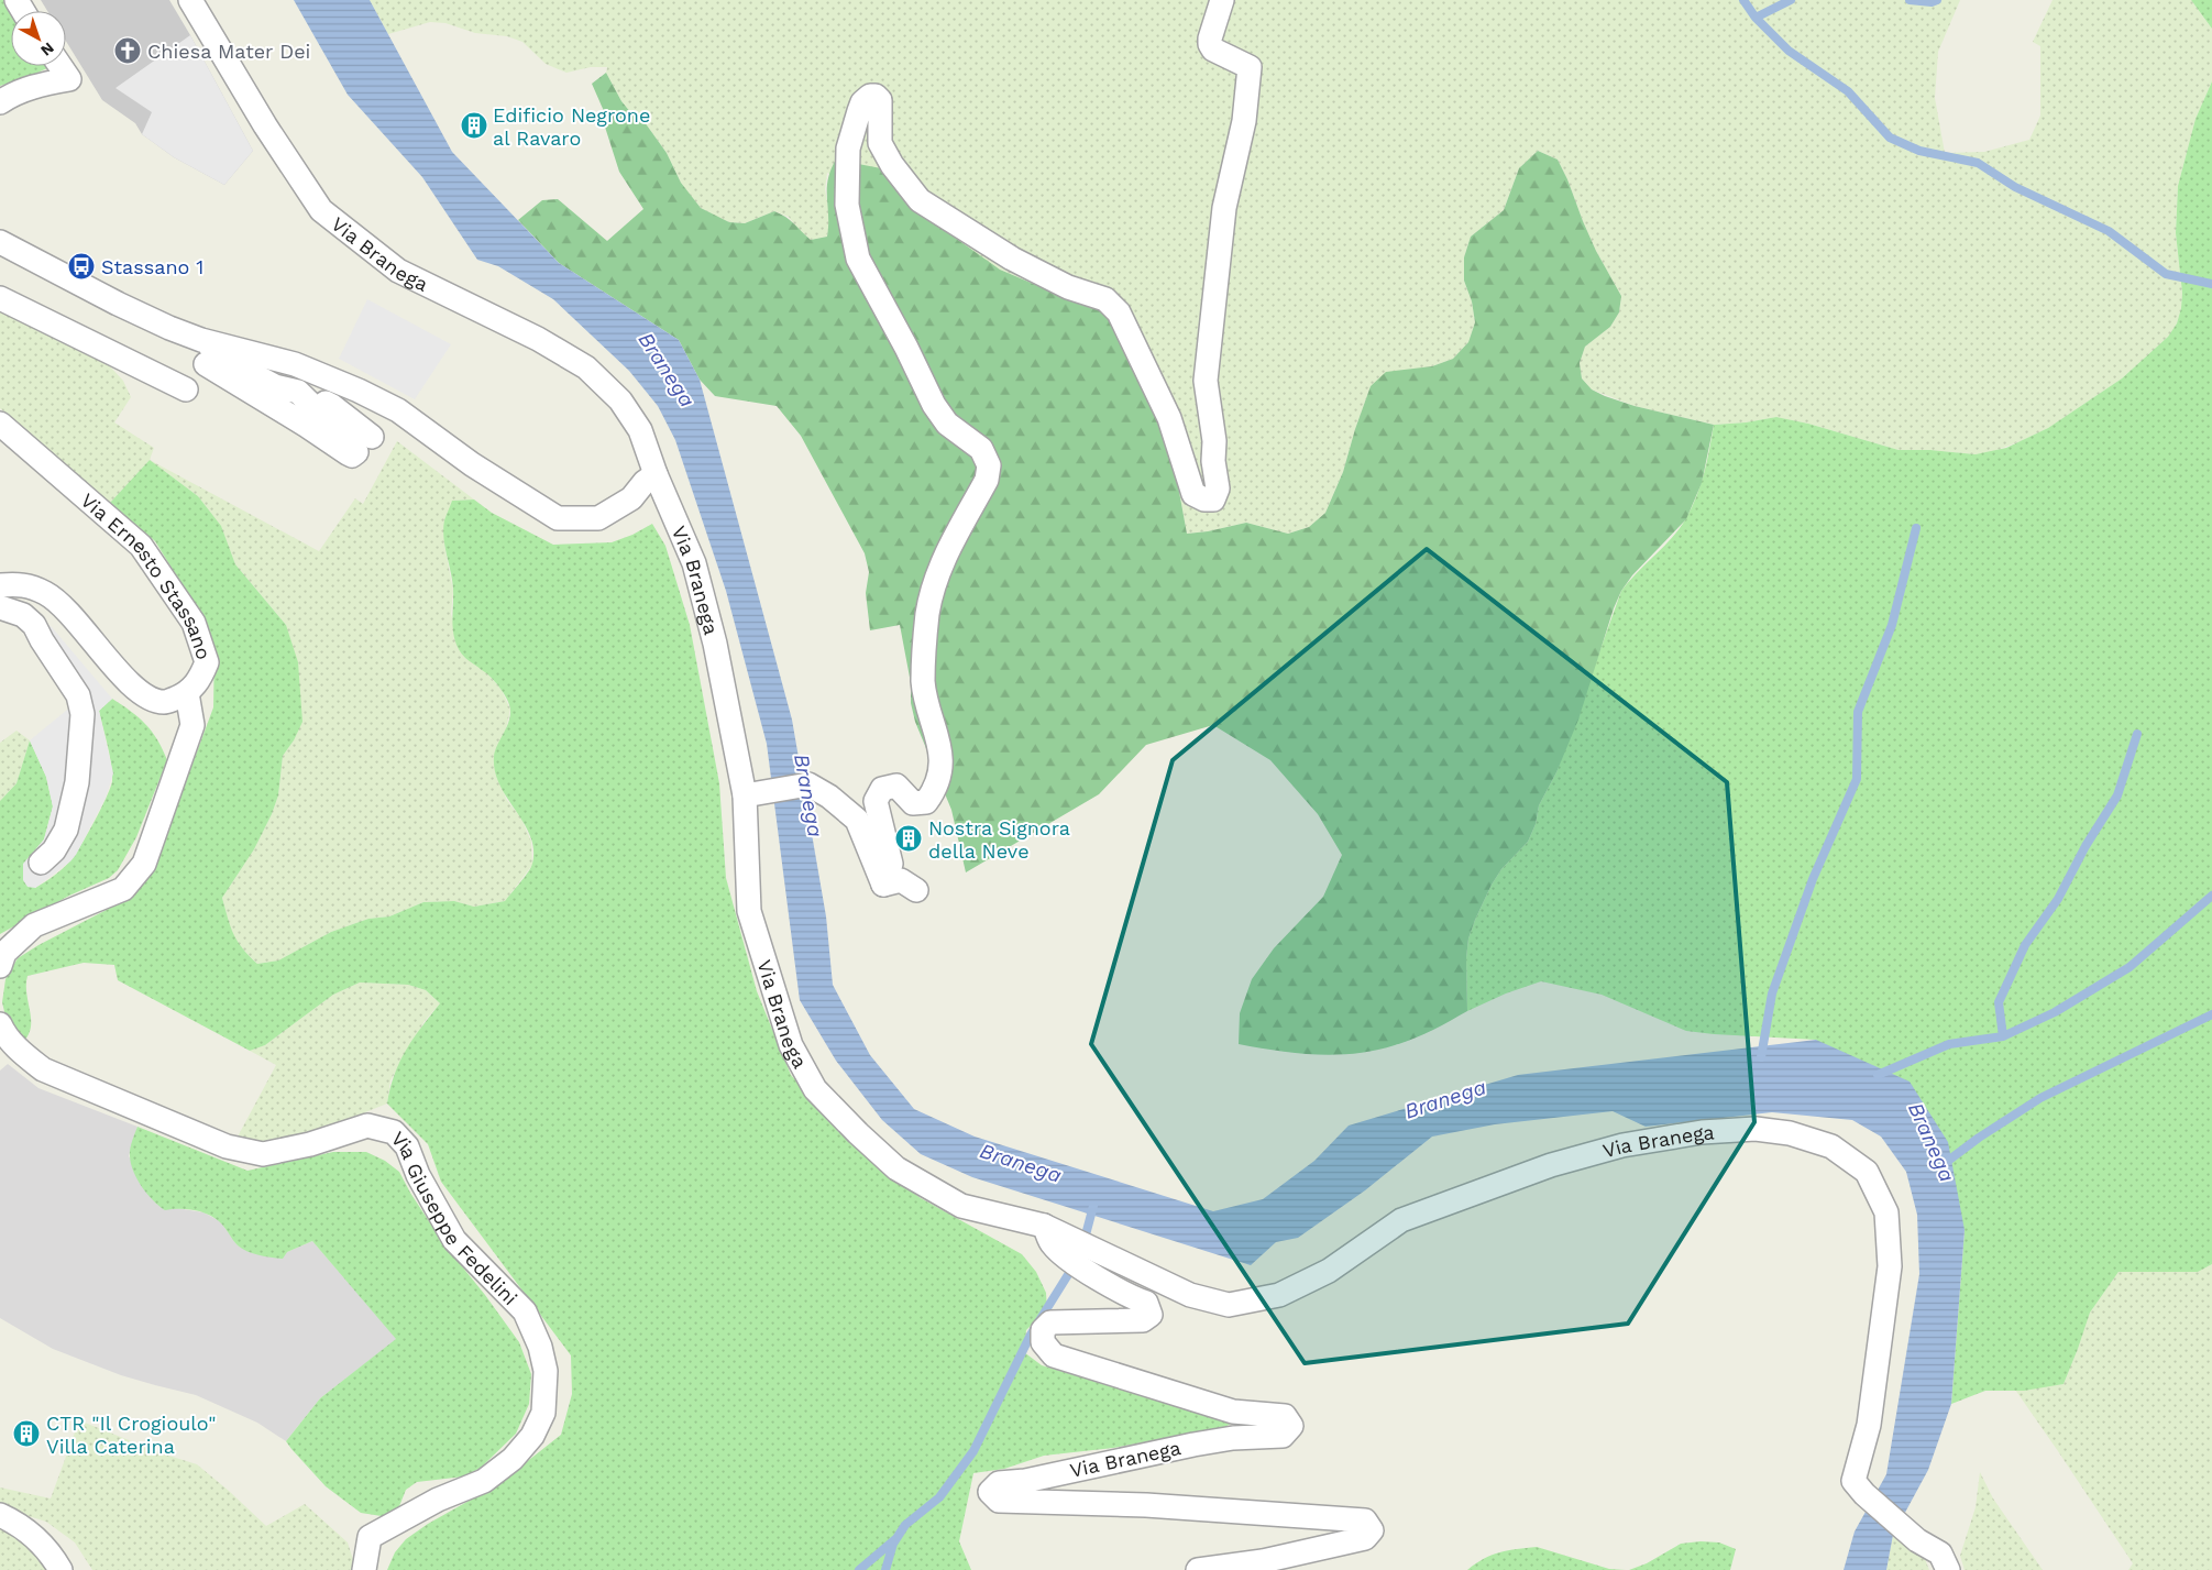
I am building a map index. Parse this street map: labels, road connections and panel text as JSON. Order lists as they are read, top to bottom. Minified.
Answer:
{"streets":{"street":["Via Branega","Via Ernesto Stassano","Via Giuseppe Fedelini"]},"water":["Branega"],"places":{"church":["Chiesa Mater Dei"],"building":["Edificio Negrone al Ravaro","Nostra Signora della Neve","CTR \"Il Crogioulo\" Villa Caterina"],"bus stop":["Stassano 1"]},"north":"bottom right"}
